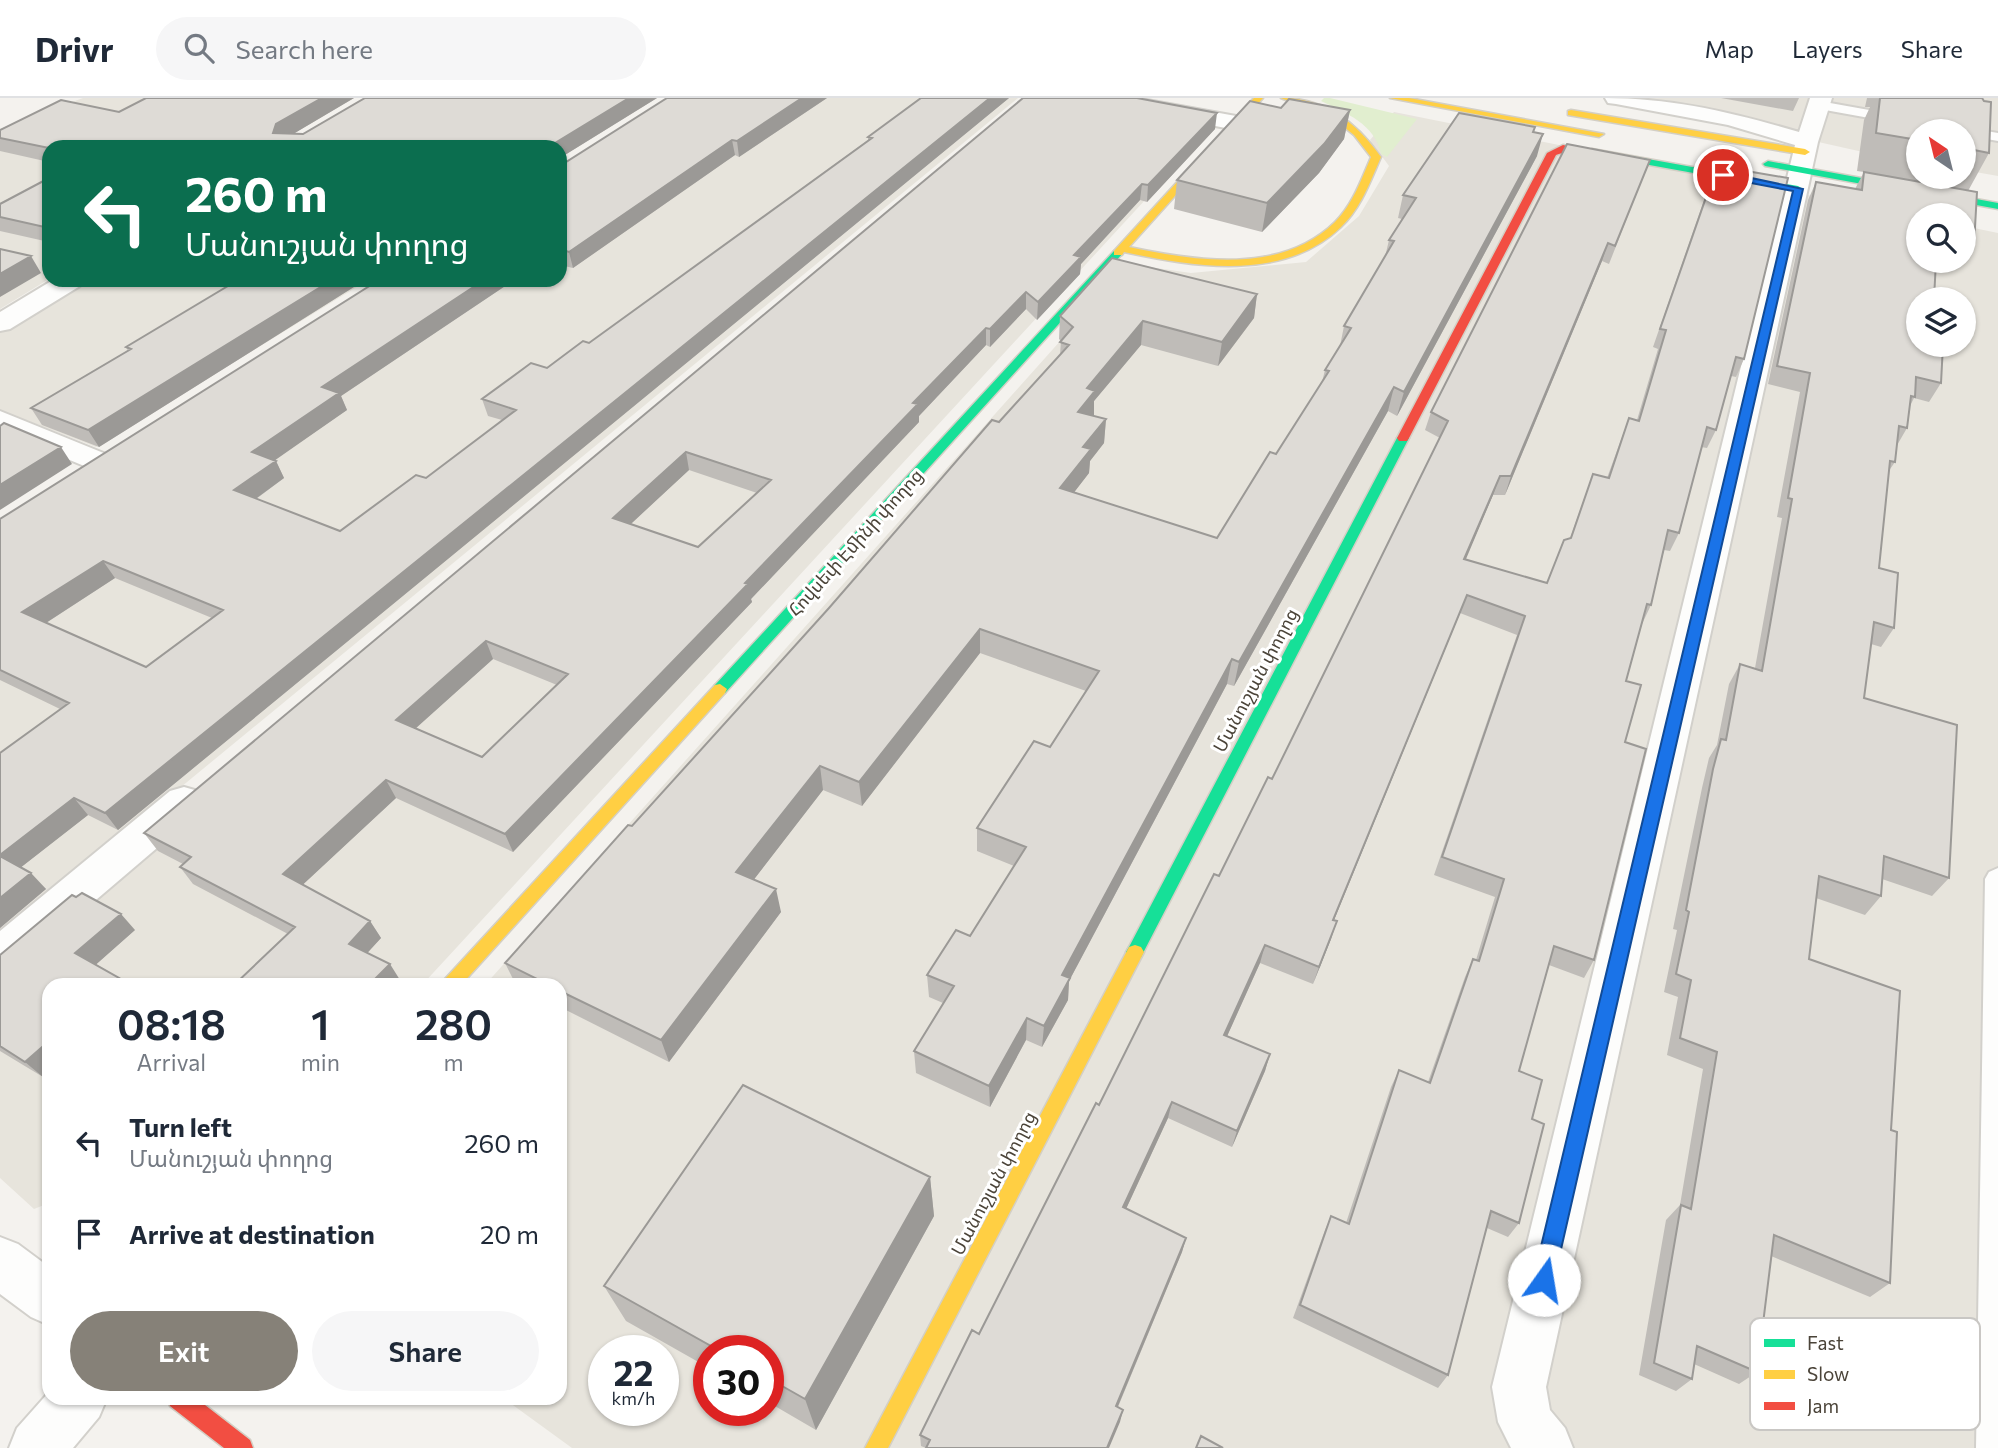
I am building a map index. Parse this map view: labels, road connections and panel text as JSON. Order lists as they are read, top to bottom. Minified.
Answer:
{"streets":{"street":["Հովսեփ Էմինի փողոց","Մանուշյան փողոց"]},"legend":["Fast","Slow","Jam"],"north":"top left","page":{"header":"Drivr","search":"Search here","nav":["Map","Layers","Share"],"turn":["260 m","Մանուշյան փողոց"],"eta":["08:18","Arrival","1","min","280","m"],"list":[{"name":"Turn left","note":"Մանուշյան փողոց","value":"260 m"},{"name":"Arrive at destination","value":"20 m"}],"buttons":["Exit","Share"],"speed":"22 km/h","limit":"30"}}
